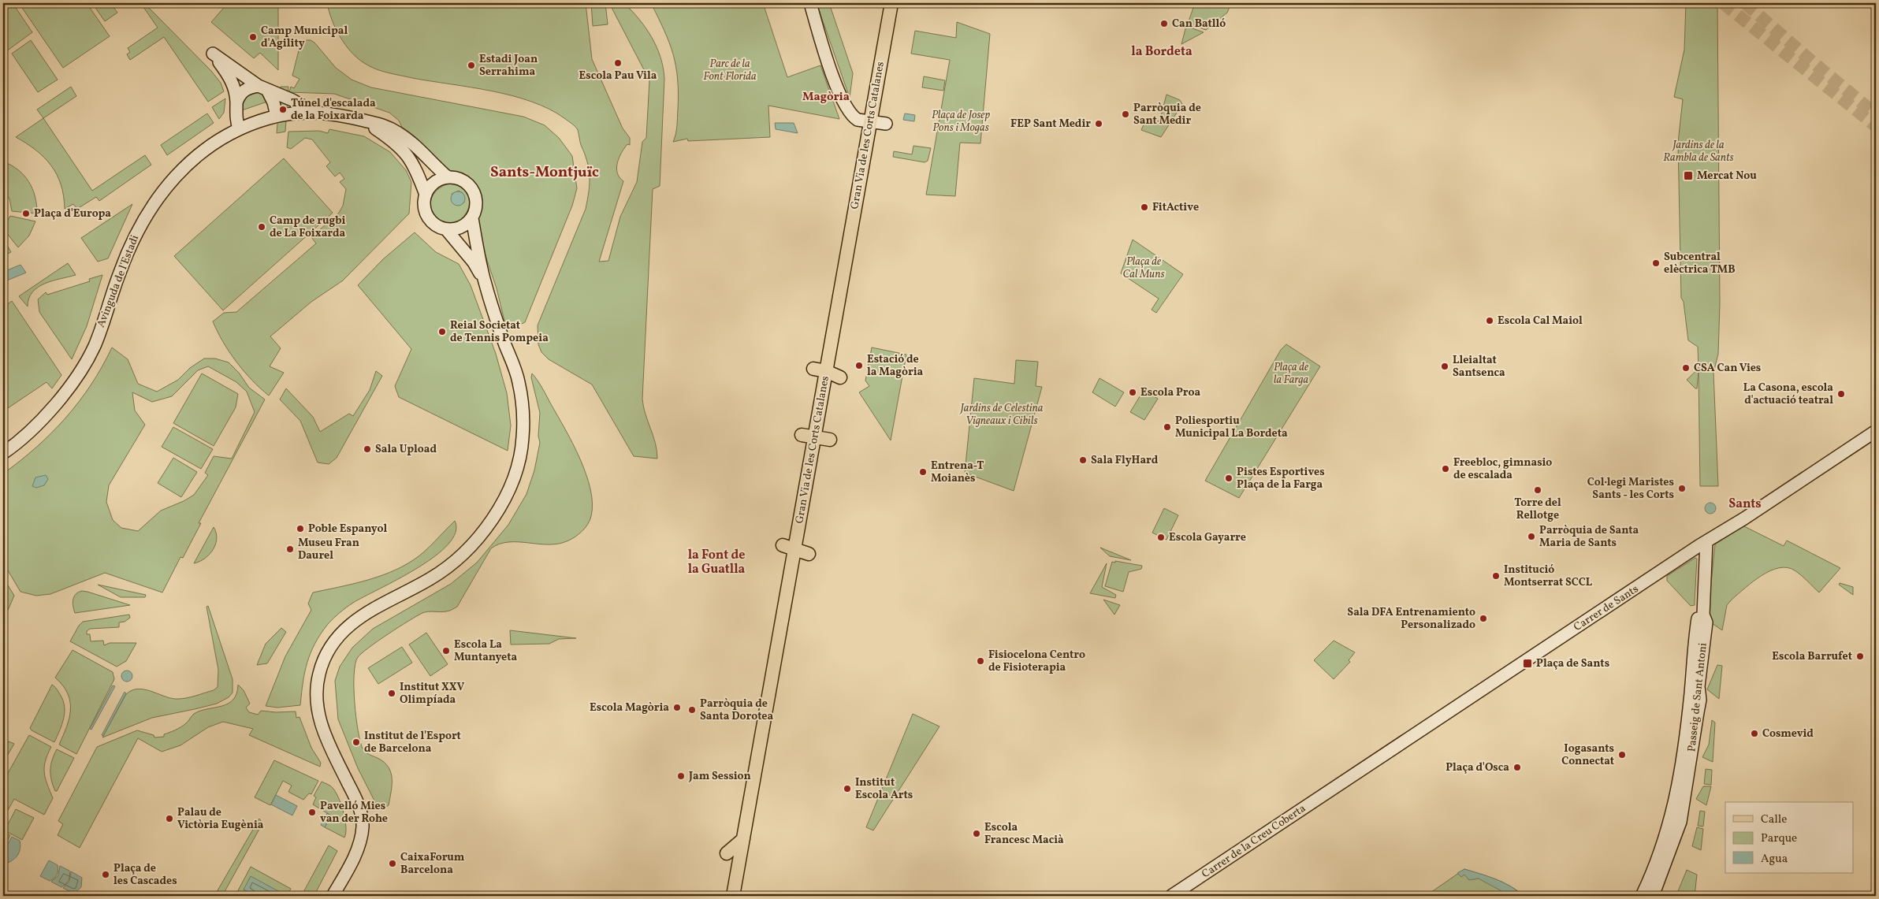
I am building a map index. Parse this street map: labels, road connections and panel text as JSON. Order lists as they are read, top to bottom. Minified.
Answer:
{"streets":{"main road":["Gran Via de les Corts Catalanes"],"street":["Avinguda de l'Estadi","Carrer de Sants","Passeig de Sant Antoni","Carrer de la Creu Coberta"]},"crossings":[["Carrer de Sants","Passeig de Sant Antoni"],["Carrer de Sants","Carrer de la Creu Coberta"]],"districts":["la Bordeta","Magòria","Sants-Montjuïc","Sants","la Font de la Guatlla"],"parks":["Parc de la Font Florida","Plaça de Josep Pons i Mogas","Jardins de la Rambla de Sants","Plaça de Cal Muns","Plaça de la Farga","Jardins de Celestina Vigneaux i Cibils"],"places":{"other":["Can Batlló","Camp Municipal d'Agility","Escola Pau Vila","Estadi Joan Serrahima","Túnel d'escalada de la Foixarda","Parròquia de Sant Medir","FEP Sant Medir","FitActive","Plaça d'Europa","Camp de rugbi de La Foixarda","Subcentral elèctrica TMB","Escola Cal Maiol","Reial Societat de Tennis Pompeia","Estació de la Magòria","Lleialtat Santsenca","CSA Can Vies","Escola Proa","La Casona, escola d'actuació teatral","Poliesportiu Municipal La Bordeta","Sala Upload","Sala FlyHard","Freebloc, gimnasio de escalada","Entrena-T Moianès","Pistes Esportives Plaça de la Farga","Col·legi Maristes Sants - les Corts","Torre del Rellotge","Poble Espanyol","Parròquia de Santa Maria de Sants","Escola Gayarre","Museu Fran Daurel","Institució Montserrat SCCL","Sala DFA Entrenamiento Personalizado","Escola La Muntanyeta","Escola Barrufet","Fisiocelona Centro de Fisioterapia","Institut XXV Olimpíada","Escola Magòria","Parròquia de Santa Dorotea","Cosmevid","Institut de l'Esport de Barcelona","Iogasants Connectat","Plaça d'Osca","Jam Session","Institut Escola Arts","Pavelló Mies van der Rohe","Palau de Victòria Eugènia","Escola Francesc Macià","CaixaForum Barcelona","Plaça de les Cascades"],"transit":["Mercat Nou","Plaça de Sants"]},"legend":["Calle","Parque","Agua"]}
